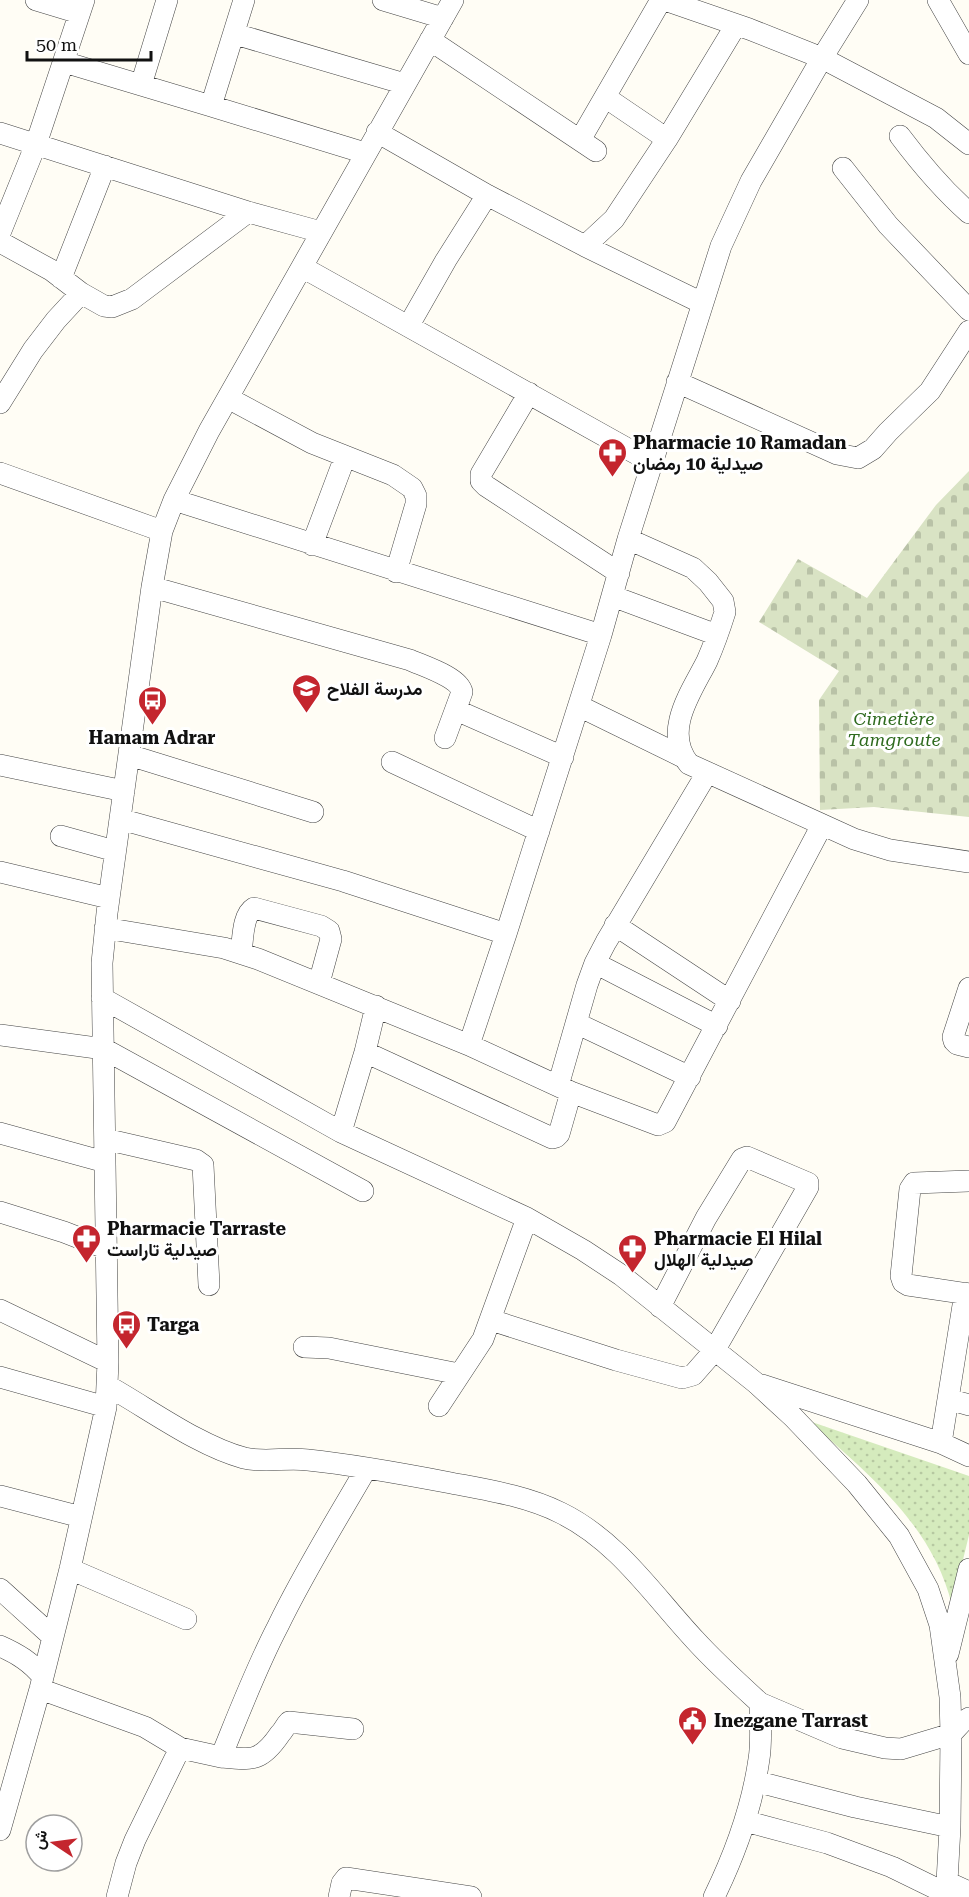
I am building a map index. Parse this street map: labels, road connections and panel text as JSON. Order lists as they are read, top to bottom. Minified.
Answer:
{"parks":["Cimetière Tamgroute"],"places":{"pharmacy":["Pharmacie 10 Ramadan صيدلية 10 رمضان","Pharmacie Tarraste صيدلية تاراست","Pharmacie El Hilal صيدلية الهلال"],"school or university":["مدرسة الفلاح"],"bus stop":["Hamam Adrar","Targa"],"public building":["Inezgane Tarrast"]},"scale_bar":"50 m","north":"left"}
